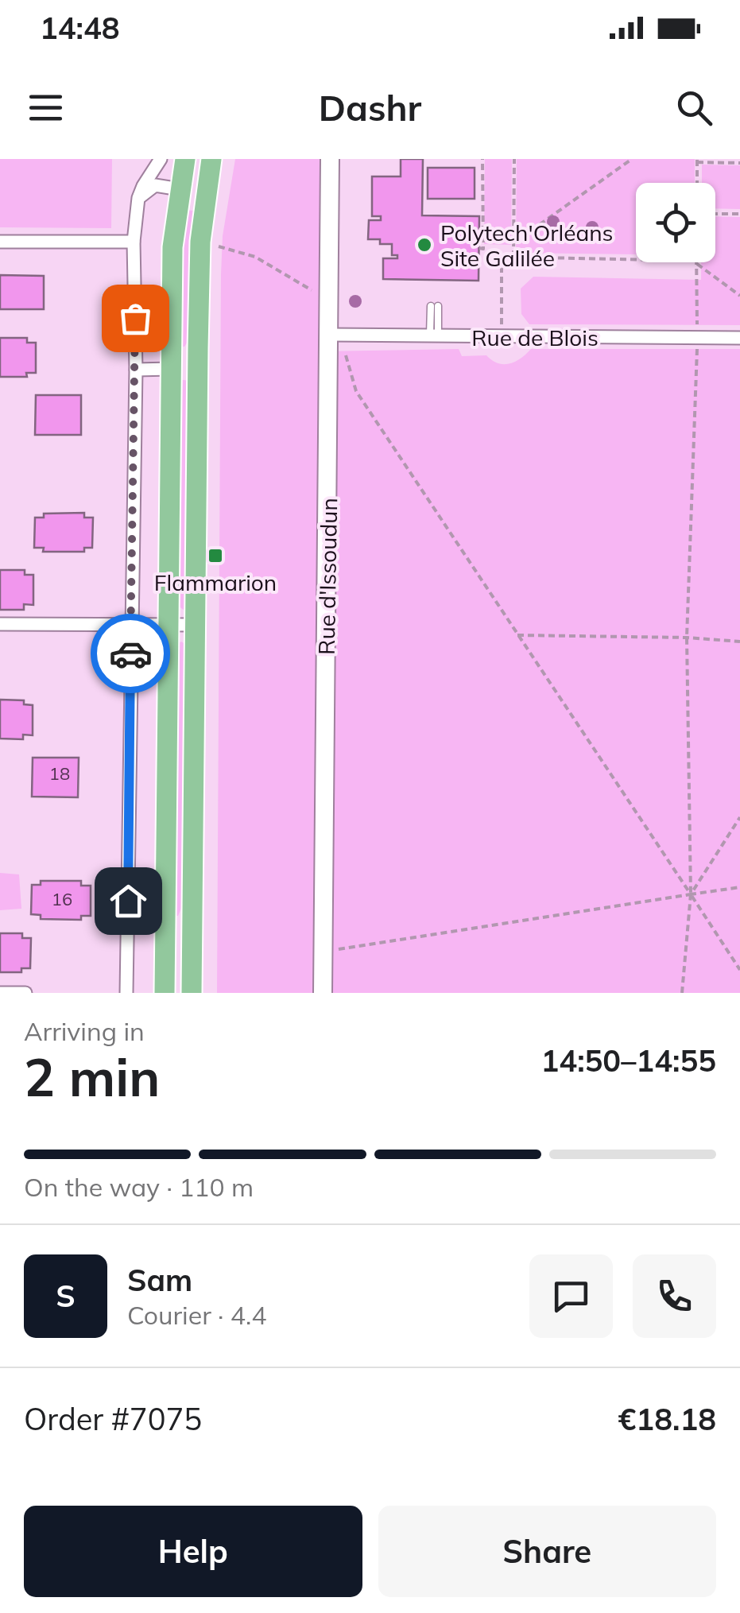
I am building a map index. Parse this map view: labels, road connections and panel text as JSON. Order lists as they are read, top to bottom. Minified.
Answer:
{"streets":{"street":["Rue de Blois","Rue d'Issoudun"]},"crossings":[["Rue de Blois","Rue d'Issoudun"]],"places":{"other":["Polytech'Orléans Site Galilée"],"transit":["Flammarion"]},"house_numbers":["18","16"],"page":{"status":"14:48","header":"Dashr","heading":["2 min","Arriving in","14:50–14:55"],"panel":["Sam","Courier · 4.4","Order #7075","€18.18"],"bar":"On the way · 110 m","round":"S","buttons":["Help","Share"]}}
